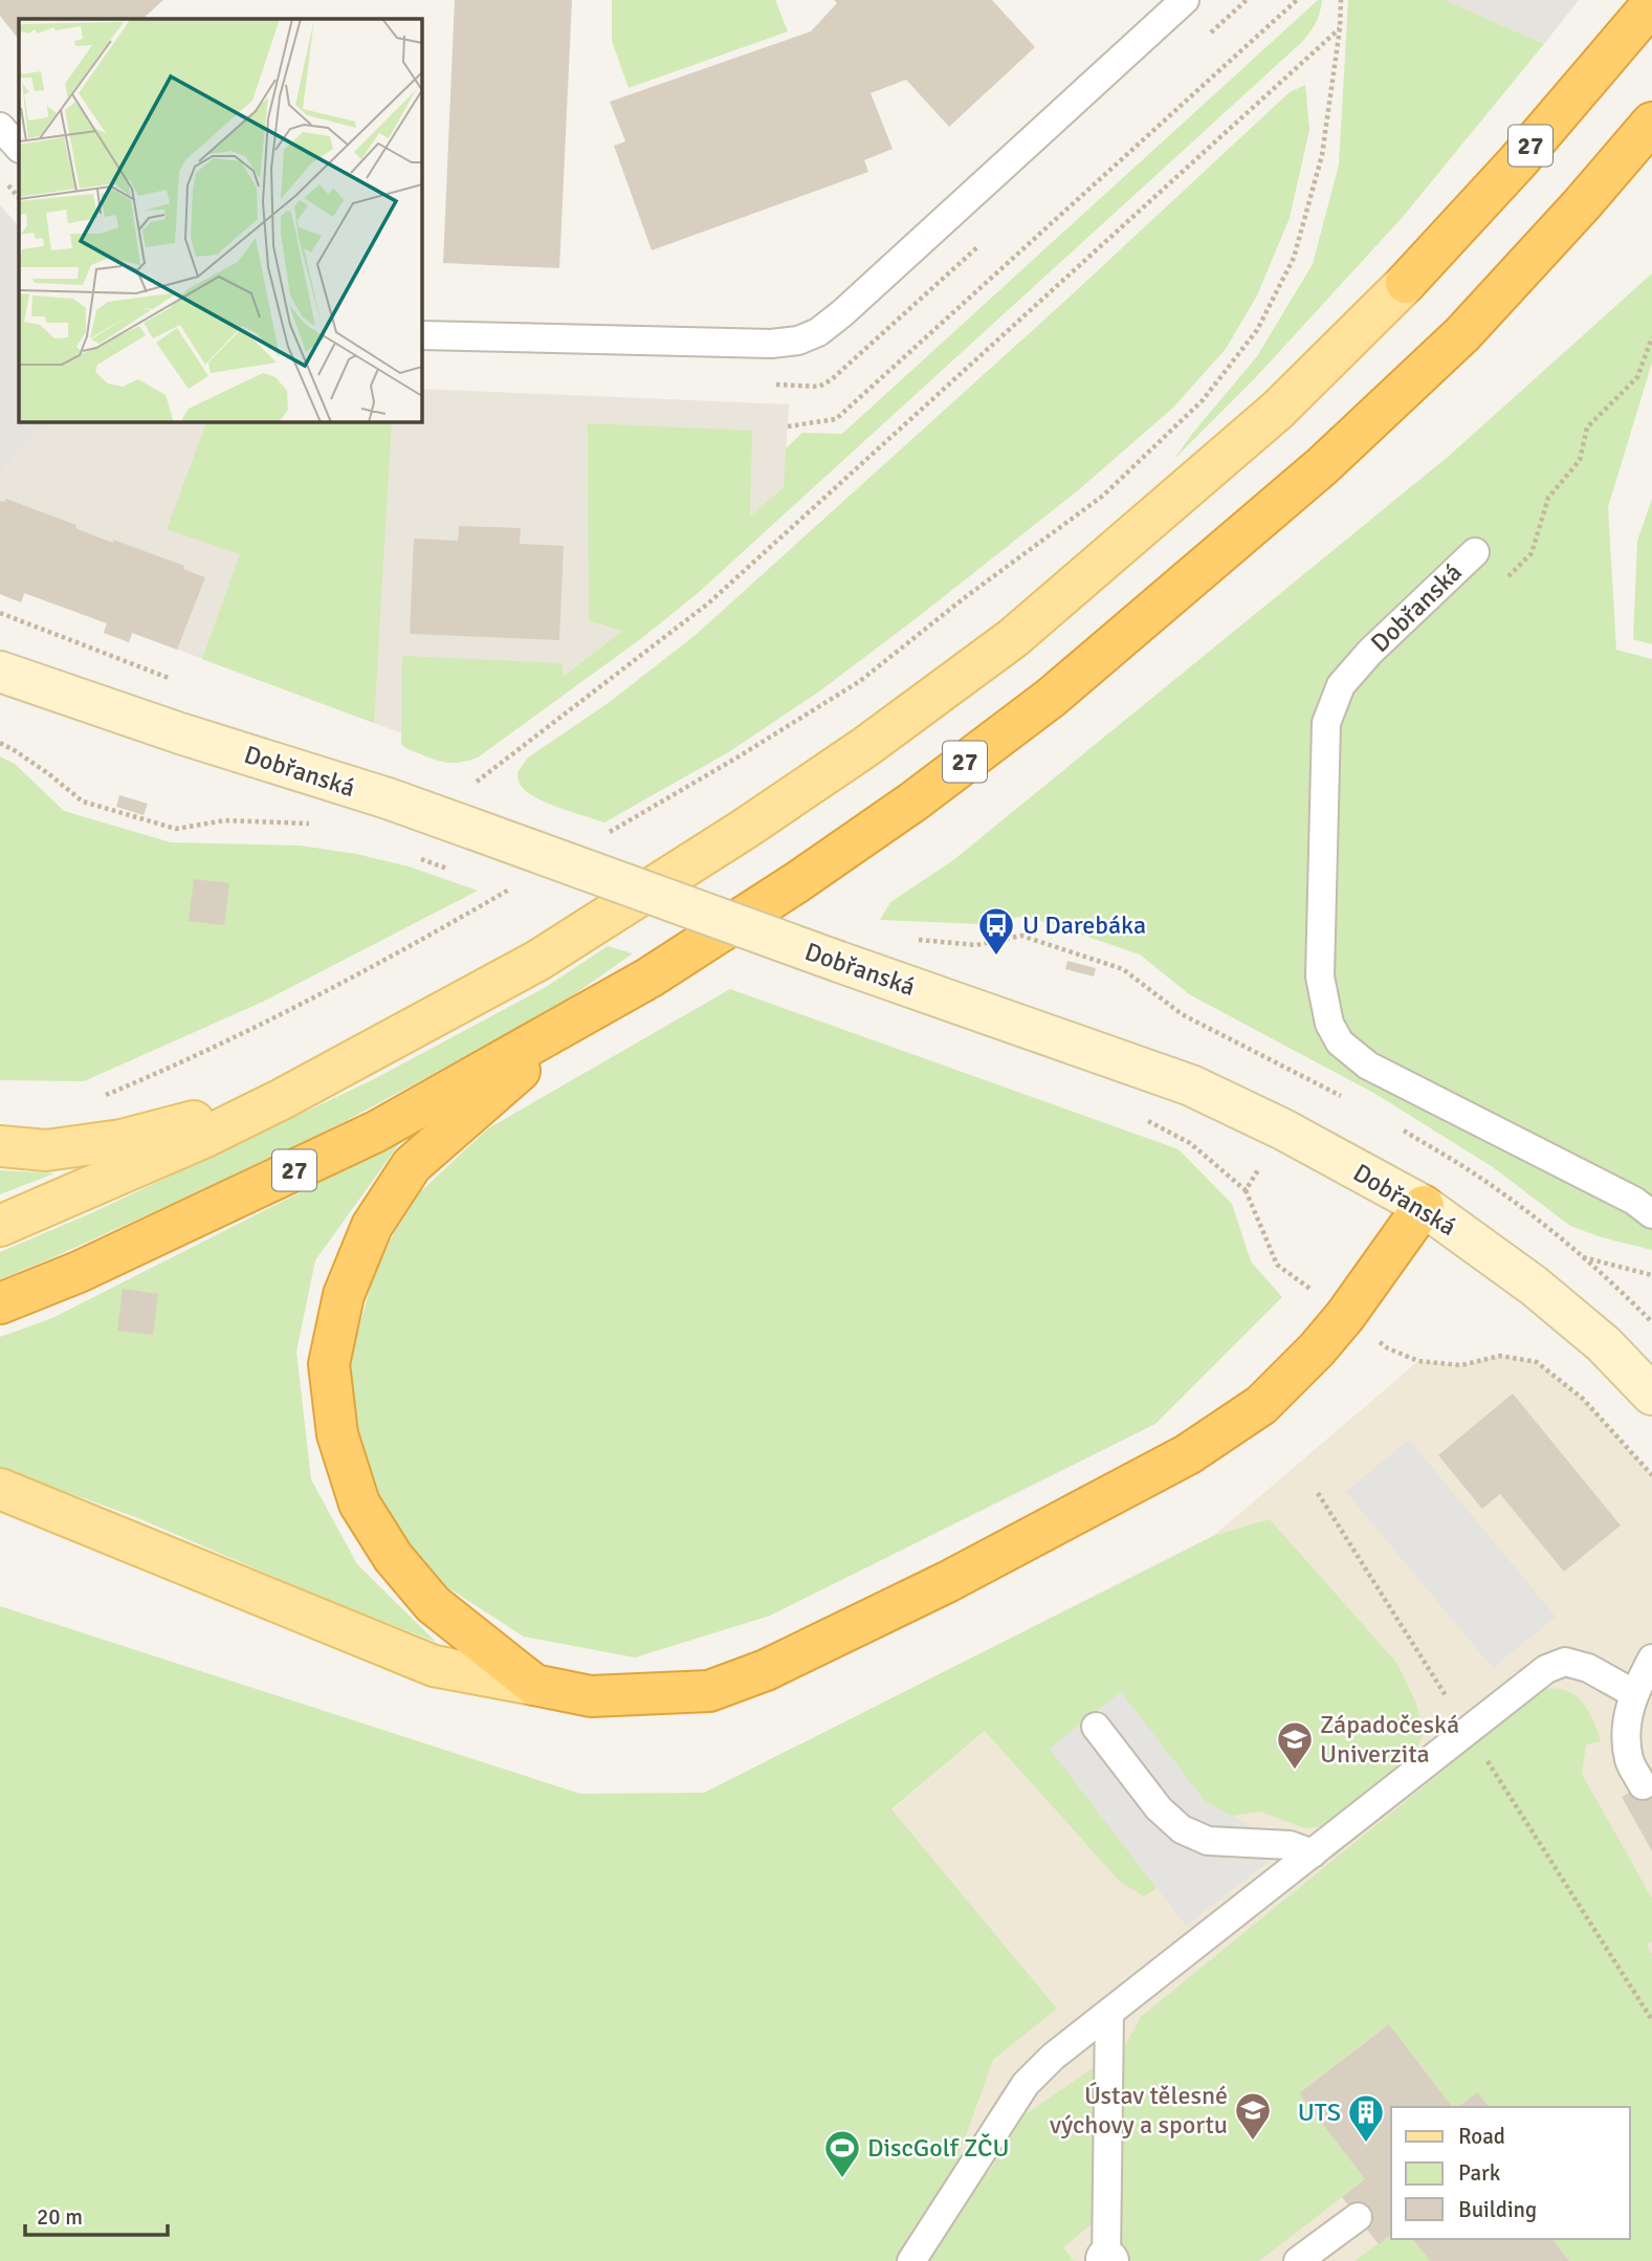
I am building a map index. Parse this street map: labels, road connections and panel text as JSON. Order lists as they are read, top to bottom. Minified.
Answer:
{"streets":{"highway":["27"],"street":["Dobřanská"]},"places":{"bus stop":["U Darebáka"],"school or university":["Západočeská Univerzita","Ústav tělesné výchovy a sportu"],"building":["UTS"],"sports":["DiscGolf ZČU"]},"legend":["Road","Park","Building"],"scale_bar":"20 m"}
